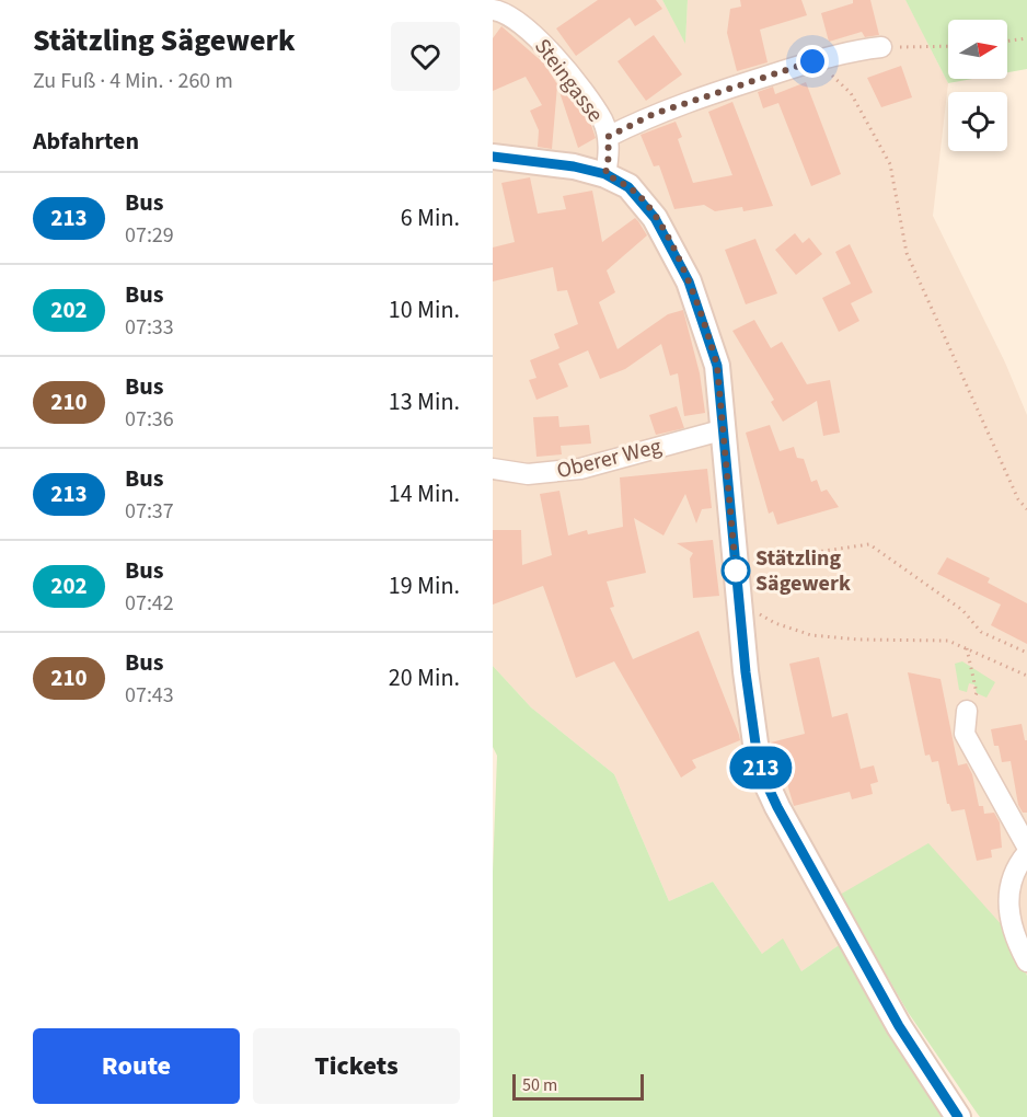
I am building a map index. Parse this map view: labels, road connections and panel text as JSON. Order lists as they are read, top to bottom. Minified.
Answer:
{"streets":{"street":["Steingasse","Oberer Weg"]},"places":["Stätzling Sägewerk"],"lines":["bus line 213"],"scale_bar":"50 m","north":"right","page":{"heading":[["Stätzling Sägewerk","Zu Fuß · 4 Min. · 260 m"],"Abfahrten"],"on_map":"213","list":[{"mark":"213","name":"Bus","note":"07:29","value":"6 Min."},{"mark":"202","name":"Bus","note":"07:33","value":"10 Min."},{"mark":"210","name":"Bus","note":"07:36","value":"13 Min."},{"mark":"213","name":"Bus","note":"07:37","value":"14 Min."},{"mark":"202","name":"Bus","note":"07:42","value":"19 Min."},{"mark":"210","name":"Bus","note":"07:43","value":"20 Min."}],"buttons":["Route","Tickets"],"scale":"50 m"}}
